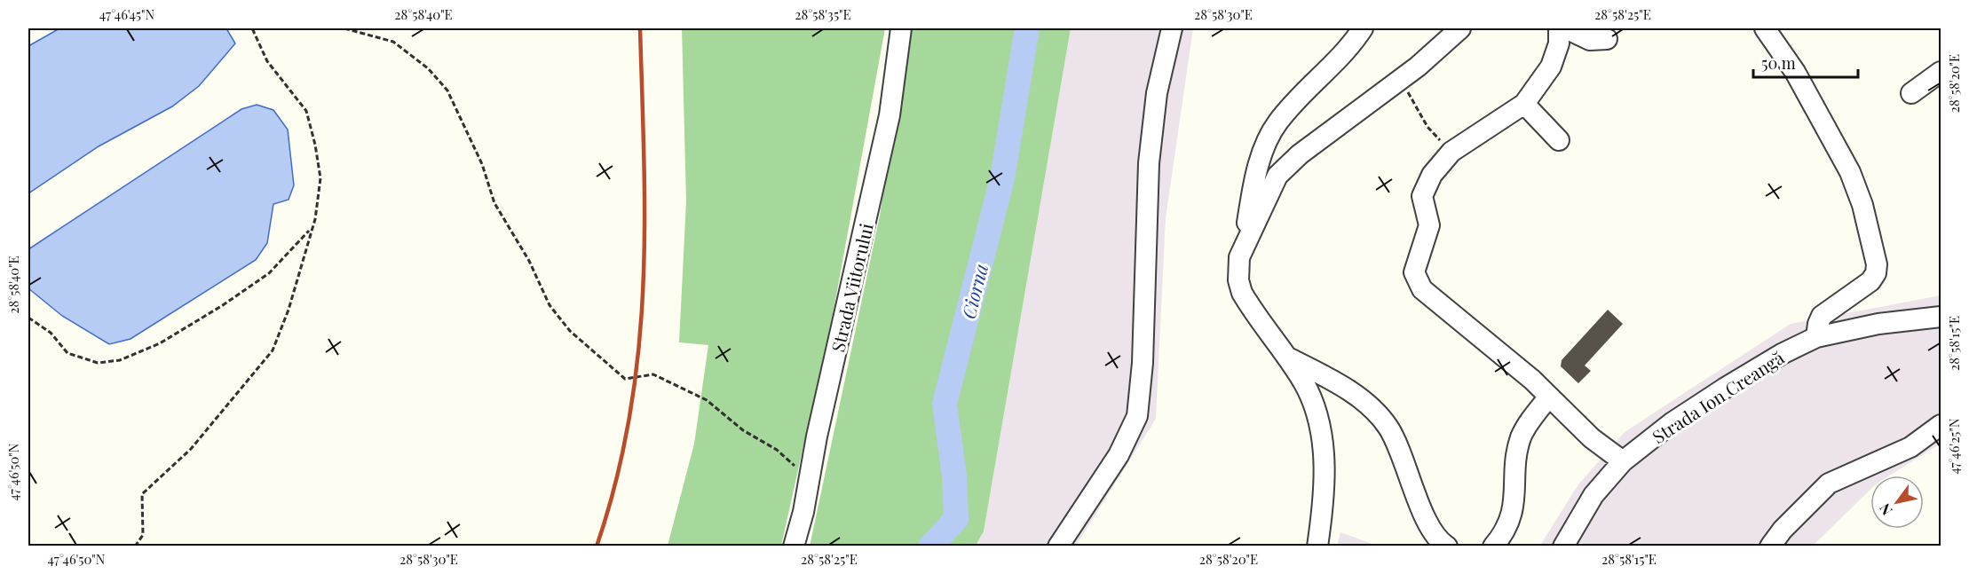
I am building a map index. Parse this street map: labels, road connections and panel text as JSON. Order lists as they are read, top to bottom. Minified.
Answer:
{"streets":{"street":["Strada Viitorului","Strada Ion Creangă"]},"water":["Ciorna"],"scale_bar":"50 m","north":"bottom left","coordinates":["47°46'45\"N","28°58'40\"E","28°58'35\"E","28°58'30\"E","28°58'25\"E","28°58'20\"E","28°58'15\"E","47°46'25\"N","47°46'50\"N"]}
